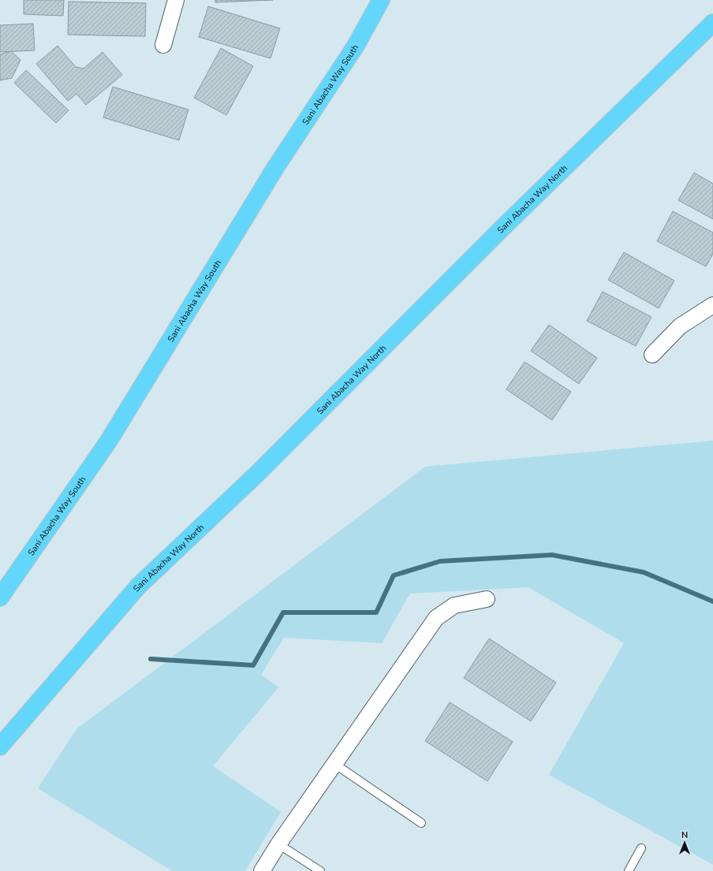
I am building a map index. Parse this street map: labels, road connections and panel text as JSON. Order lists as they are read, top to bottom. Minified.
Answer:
{"streets":{"highway":["Sani Abacha Way South","Sani Abacha Way North"]},"north":"top"}
